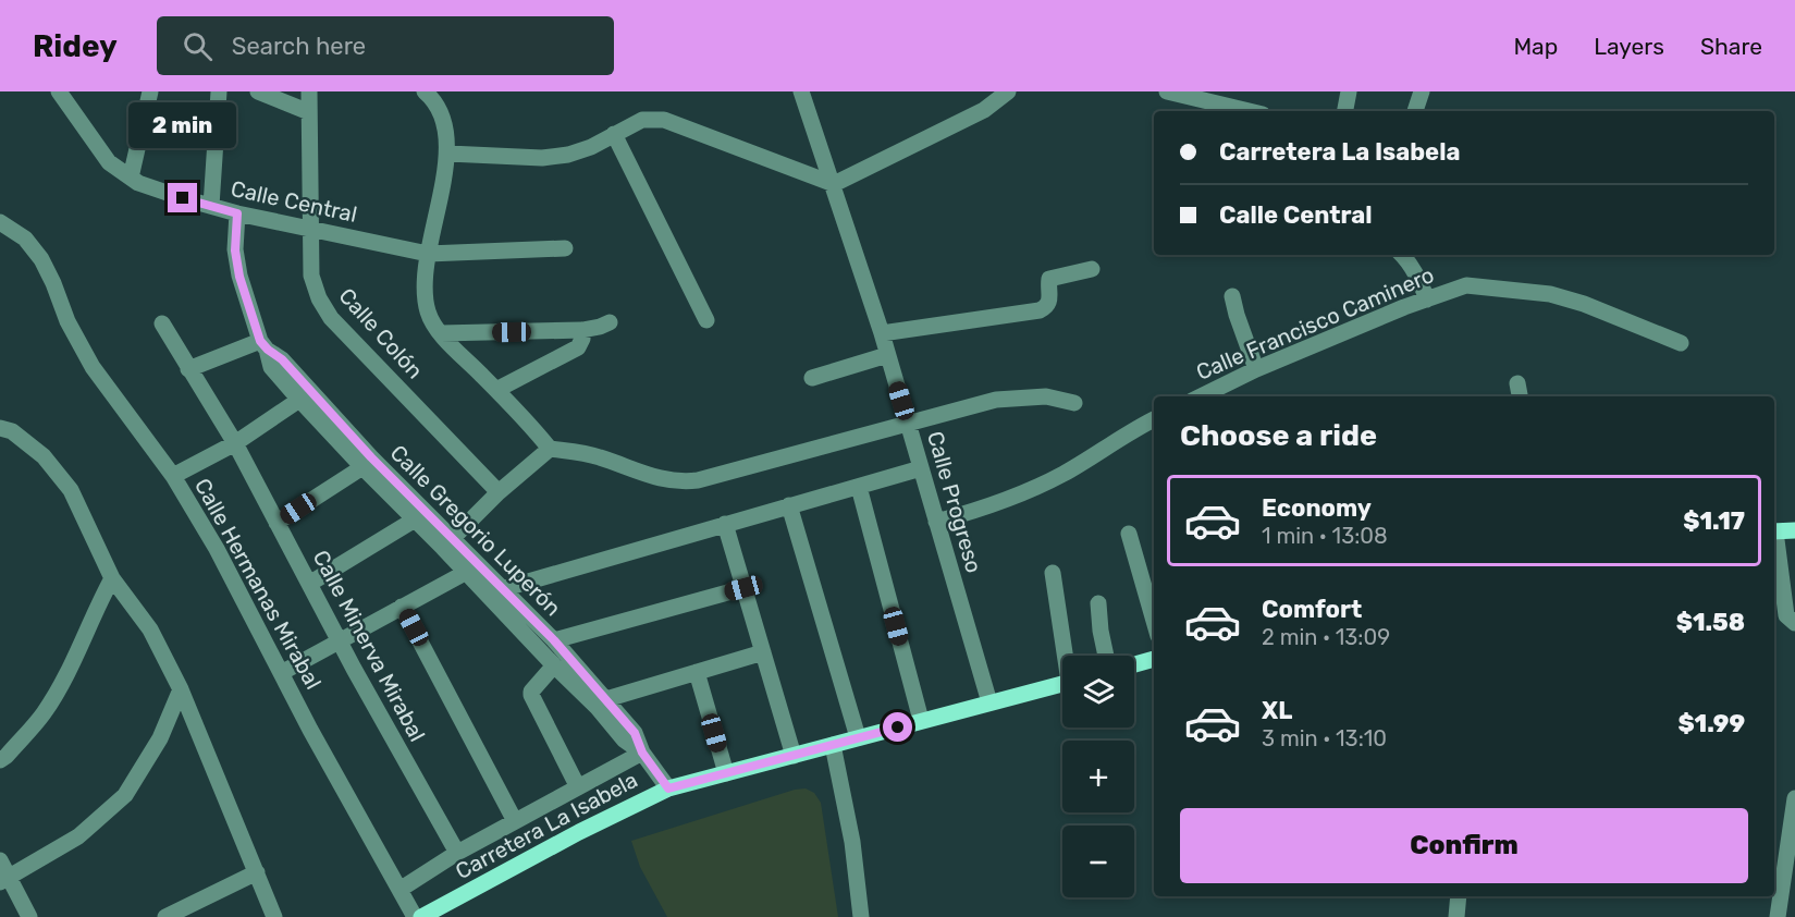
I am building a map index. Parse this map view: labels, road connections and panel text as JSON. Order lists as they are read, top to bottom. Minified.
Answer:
{"streets":{"main road":["Carretera La Isabela"],"street":["Calle Central","Calle Francisco Caminero","Calle Colón","Calle Progreso","Calle Gregorio Luperón","Calle Hermanas Mirabal","Calle Minerva Mirabal"]},"crossings":[["Calle Central","Calle Colón"],["Calle Central","Calle Gregorio Luperón"],["Calle Progreso","Carretera La Isabela"],["Calle Gregorio Luperón","Carretera La Isabela"]],"page":{"header":"Ridey","search":"Search here","nav":["Map","Layers","Share"],"bubble":"2 min","banner":["Carretera La Isabela","Calle Central"],"heading":"Choose a ride","list":[{"name":"Economy","note":"1 min · 13:08","value":"$1.17"},{"name":"Comfort","note":"2 min · 13:09","value":"$1.58"},{"name":"XL","note":"3 min · 13:10","value":"$1.99"}],"map_buttons":["+","−"],"buttons":"Confirm"}}
